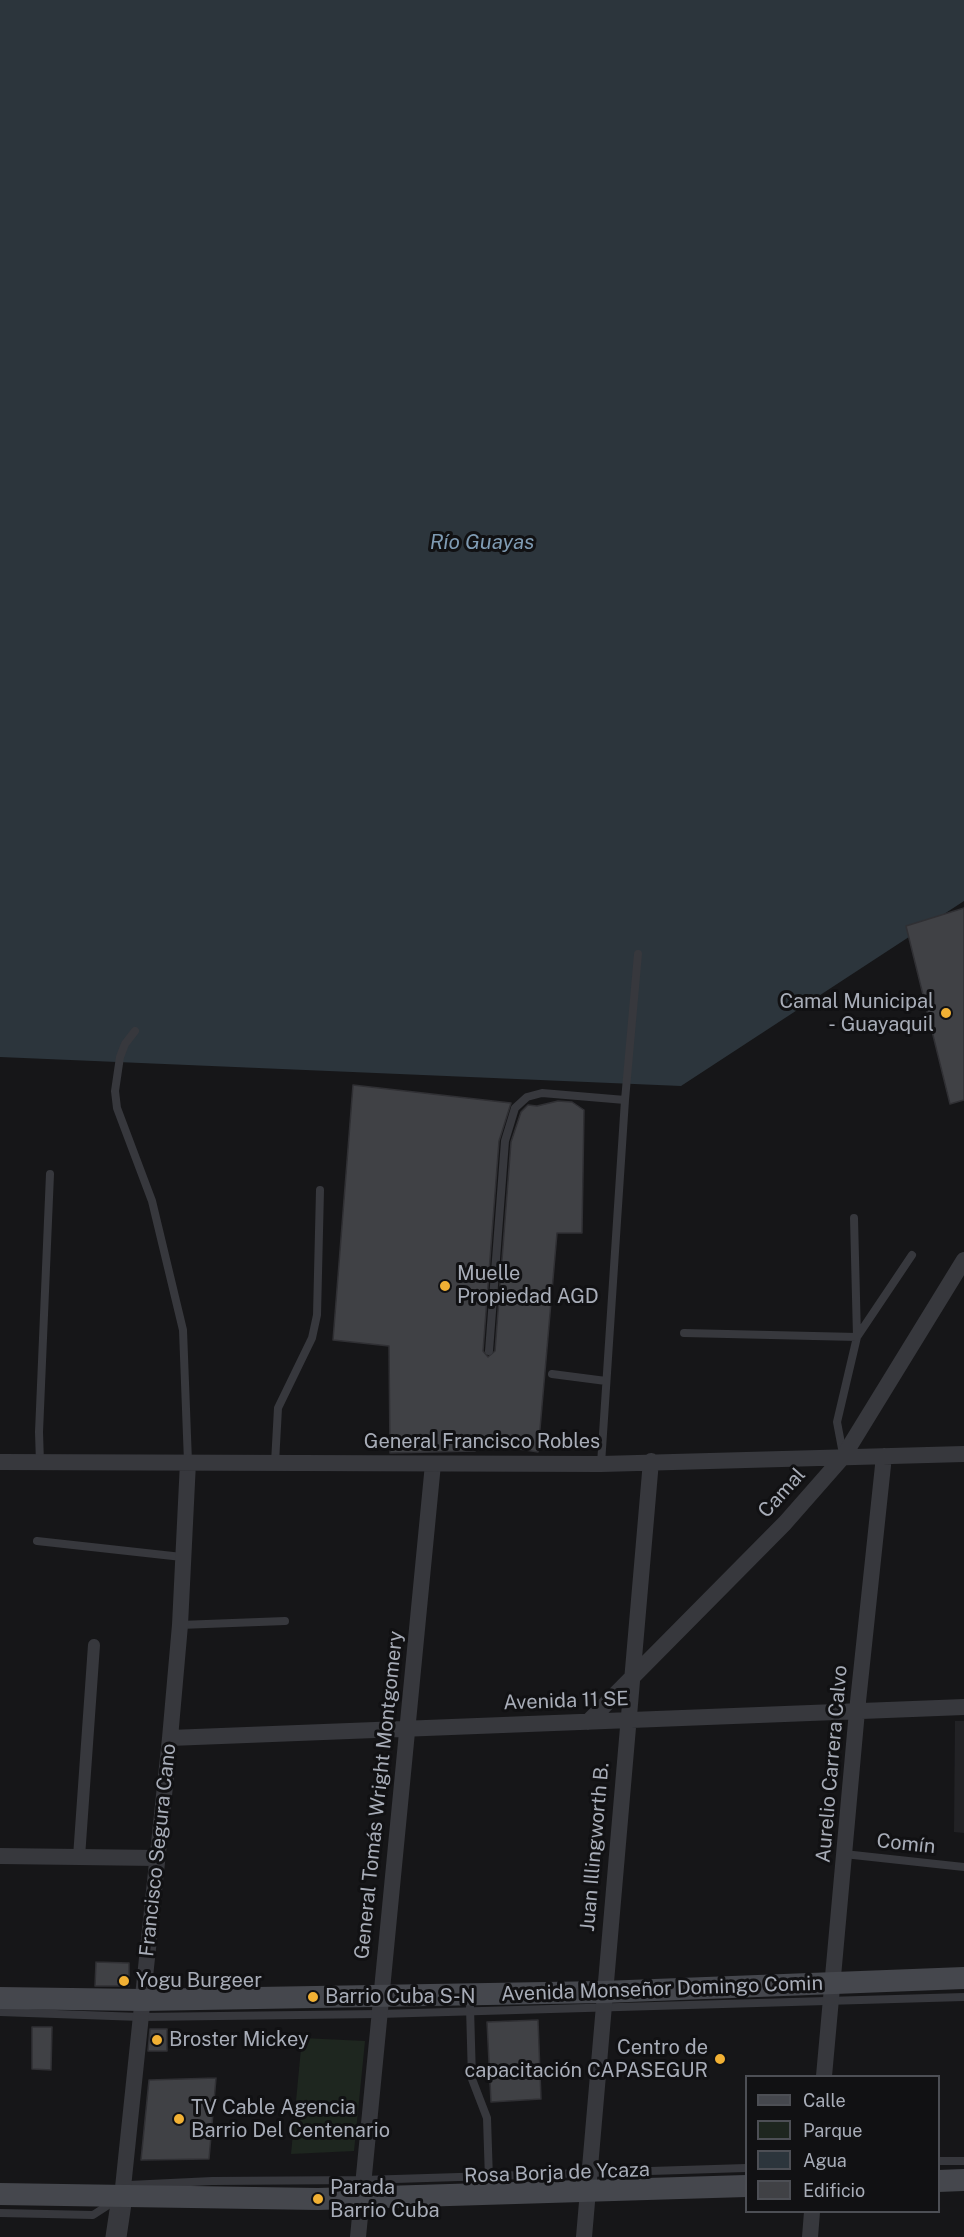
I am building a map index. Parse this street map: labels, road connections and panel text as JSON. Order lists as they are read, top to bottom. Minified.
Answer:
{"streets":{"main road":["Avenida Monseñor Domingo Comin","Rosa Borja de Ycaza"],"street":["General Francisco Robles","Camal","Avenida 11 SE","Aurelio Carrera Calvo","General Tomás Wright Montgomery","Juan Illingworth B.","Francisco Segura Cano"],"lane":["Comín"]},"crossings":[["General Francisco Robles","Camal"],["General Francisco Robles","Aurelio Carrera Calvo"],["General Francisco Robles","General Tomás Wright Montgomery"],["General Francisco Robles","Juan Illingworth B."],["General Francisco Robles","Francisco Segura Cano"],["Camal","Avenida 11 SE"],["Camal","Juan Illingworth B."],["Avenida 11 SE","Aurelio Carrera Calvo"],["Avenida 11 SE","General Tomás Wright Montgomery"],["Avenida 11 SE","Juan Illingworth B."],["Avenida 11 SE","Francisco Segura Cano"],["Aurelio Carrera Calvo","Comín"],["Aurelio Carrera Calvo","Avenida Monseñor Domingo Comin"],["General Tomás Wright Montgomery","Avenida Monseñor Domingo Comin"],["General Tomás Wright Montgomery","Rosa Borja de Ycaza"],["Juan Illingworth B.","Avenida Monseñor Domingo Comin"],["Juan Illingworth B.","Rosa Borja de Ycaza"],["Francisco Segura Cano","Avenida Monseñor Domingo Comin"],["Francisco Segura Cano","Rosa Borja de Ycaza"]],"water":["Río Guayas"],"places":["Camal Municipal - Guayaquil","Muelle Propiedad AGD","Yogu Burgeer","Barrio Cuba S-N","Broster Mickey","Centro de capacitación CAPASEGUR","TV Cable Agencia Barrio Del Centenario","Parada Barrio Cuba"],"legend":["Calle","Parque","Agua","Edificio"]}
